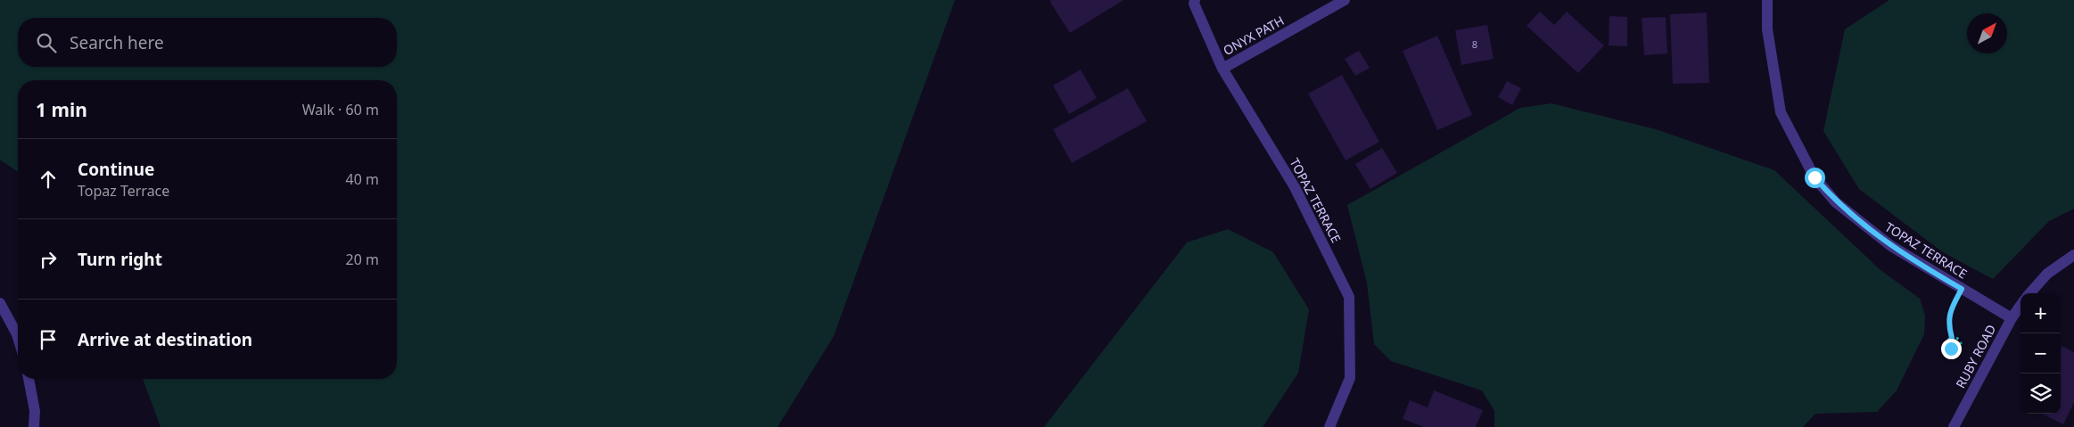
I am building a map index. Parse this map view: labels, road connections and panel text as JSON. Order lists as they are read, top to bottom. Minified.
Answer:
{"streets":{"street":["ONYX PATH","TOPAZ TERRACE","RUBY ROAD"]},"crossings":[["ONYX PATH","TOPAZ TERRACE"],["TOPAZ TERRACE","RUBY ROAD"]],"house_numbers":["8"],"north":"top right","page":{"search":"Search here","heading":["1 min","Walk · 60 m"],"list":[["Continue","Topaz Terrace","40 m"],["Turn right","20 m"],"Arrive at destination"],"map_buttons":["+","−"]}}
